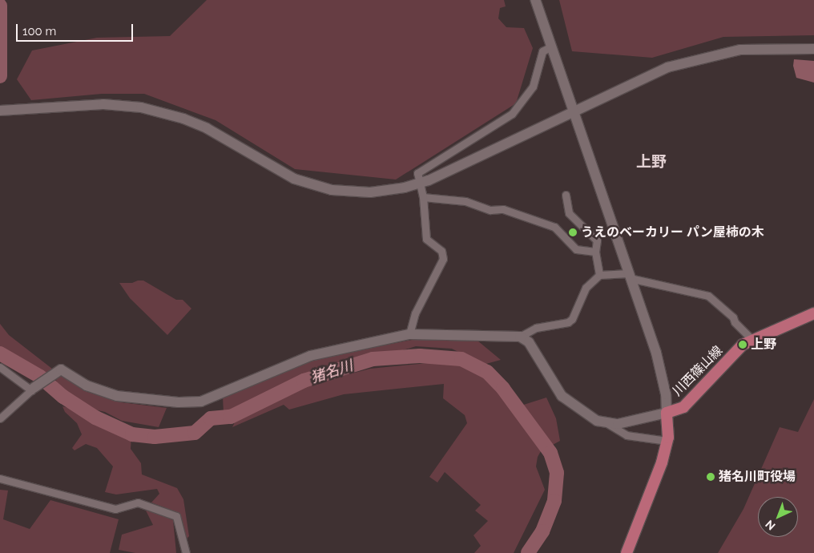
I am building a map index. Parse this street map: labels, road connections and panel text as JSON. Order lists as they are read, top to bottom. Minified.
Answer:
{"streets":{"main road":["川西篠山線"]},"districts":["上野"],"water":["猪名川"],"places":["うえのベーカリー パン屋柿の木","上野","猪名川町役場"],"scale_bar":"100 m","north":"bottom left"}
